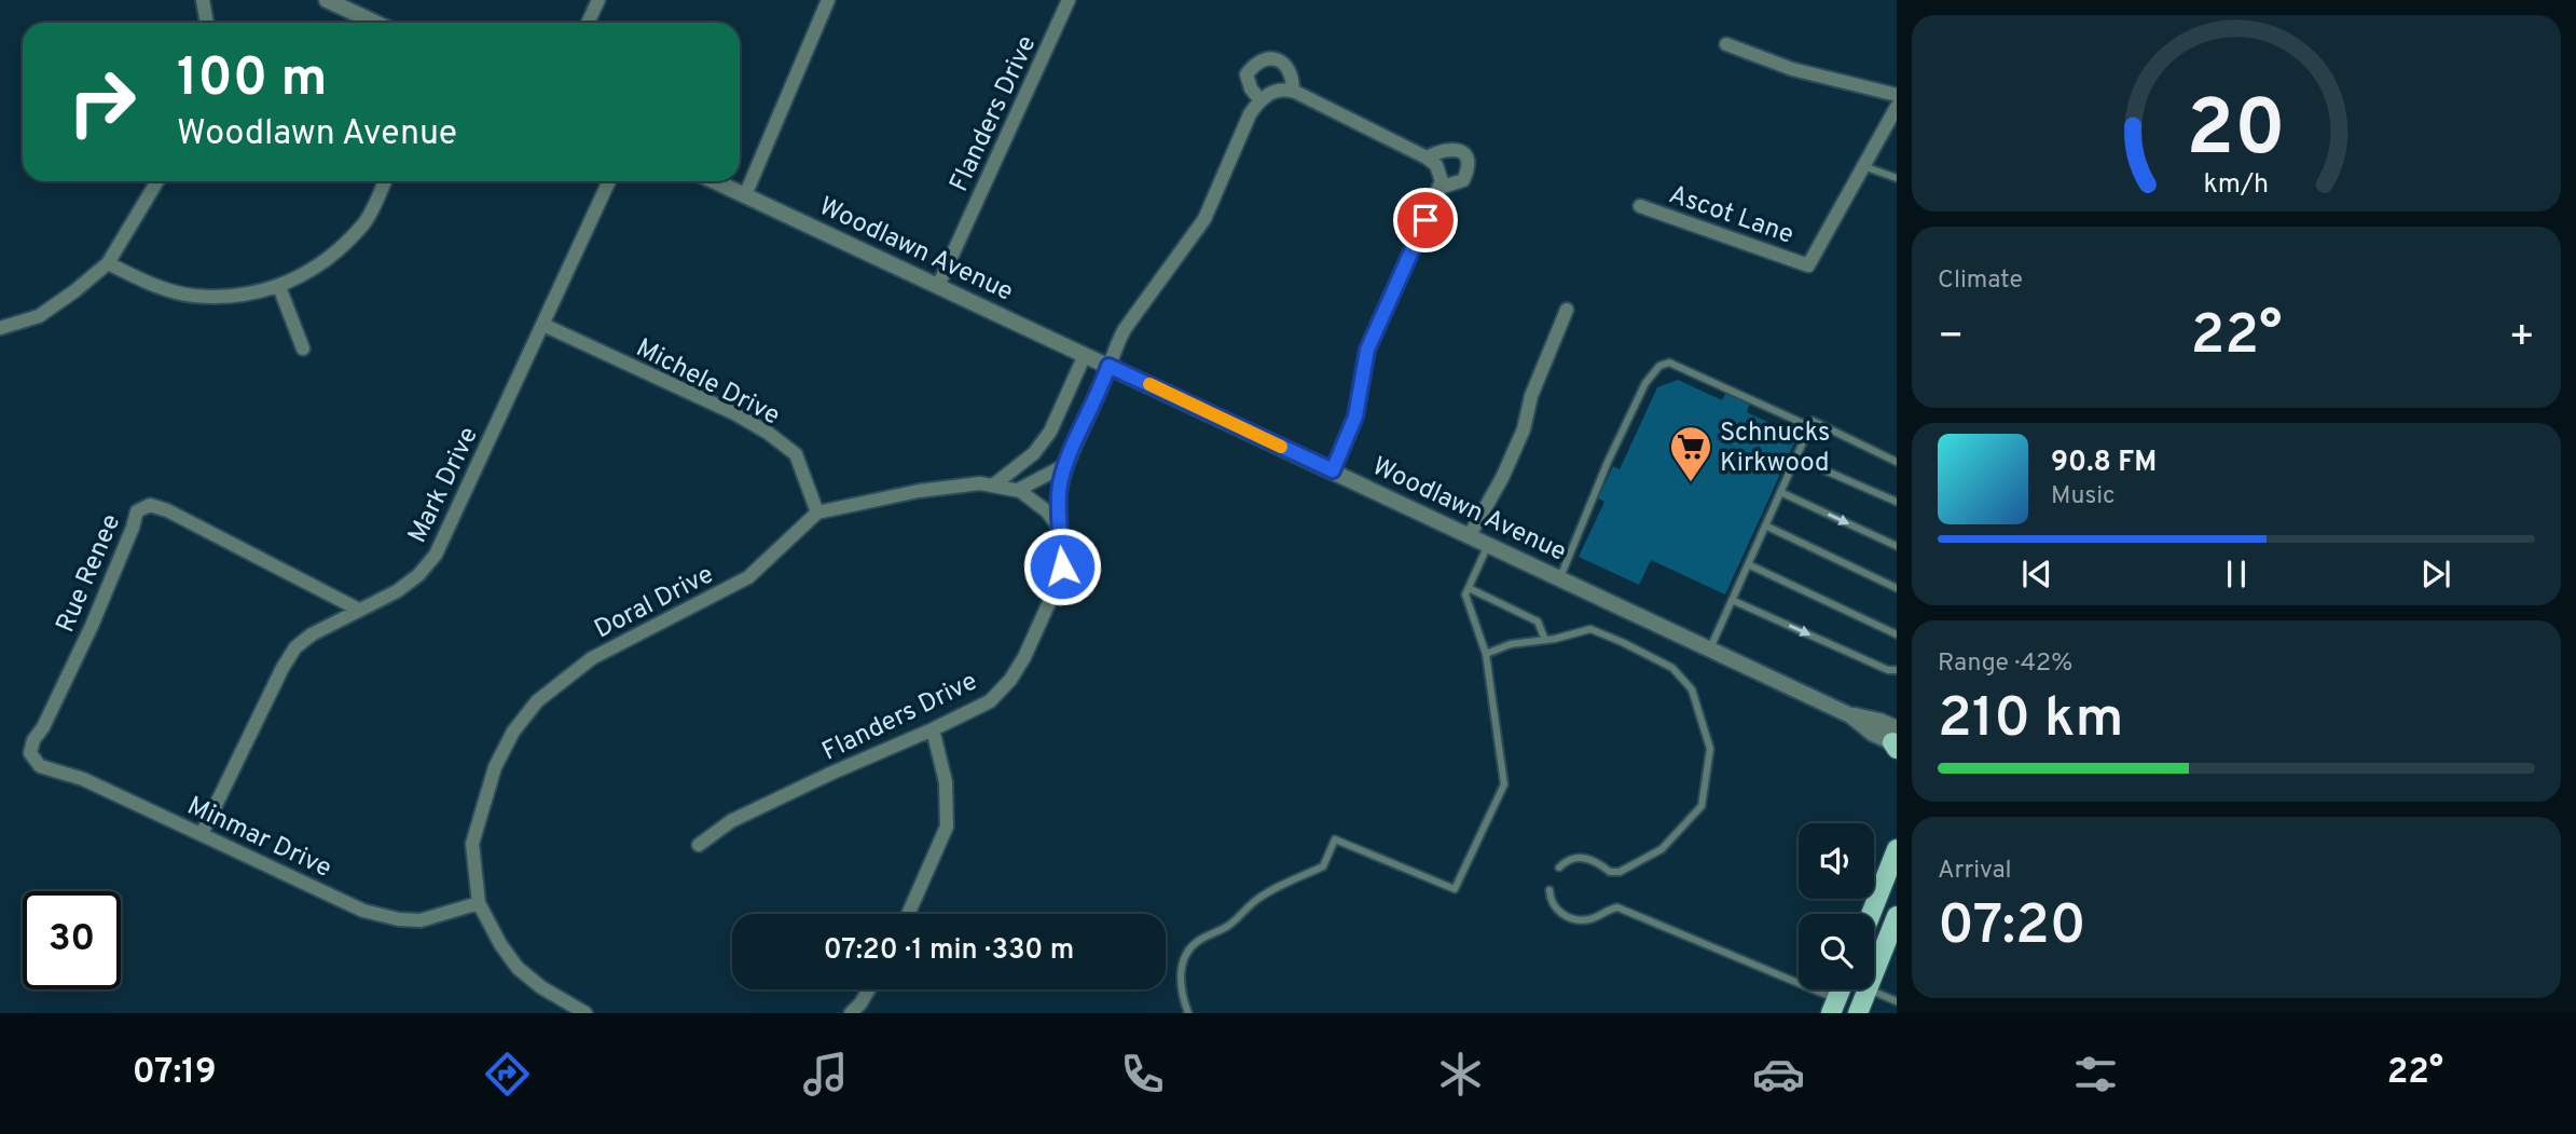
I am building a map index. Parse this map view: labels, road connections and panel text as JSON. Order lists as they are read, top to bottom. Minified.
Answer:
{"streets":{"street":["Flanders Drive","Ascot Lane","Woodlawn Avenue","Michele Drive","Mark Drive","Rue Renee","Doral Drive","Minmar Drive"]},"crossings":[["Flanders Drive","Woodlawn Avenue"],["Michele Drive","Mark Drive"],["Michele Drive","Doral Drive"],["Mark Drive","Rue Renee"],["Mark Drive","Minmar Drive"],["Rue Renee","Minmar Drive"],["Doral Drive","Minmar Drive"]],"places":{"supermarket":["Schnucks Kirkwood"]},"page":{"turn":["100 m","Woodlawn Avenue"],"tile":["Climate",["Range · 42%","210 km"],["Arrival","07:20"]],"heat":["−","22°","+"],"song":["90.8 FM","Music"],"limit":"30","trip":"07:20 · 1 min · 330 m","tabs":["07:19","22°"],"gauge":["20","km/h"]}}
